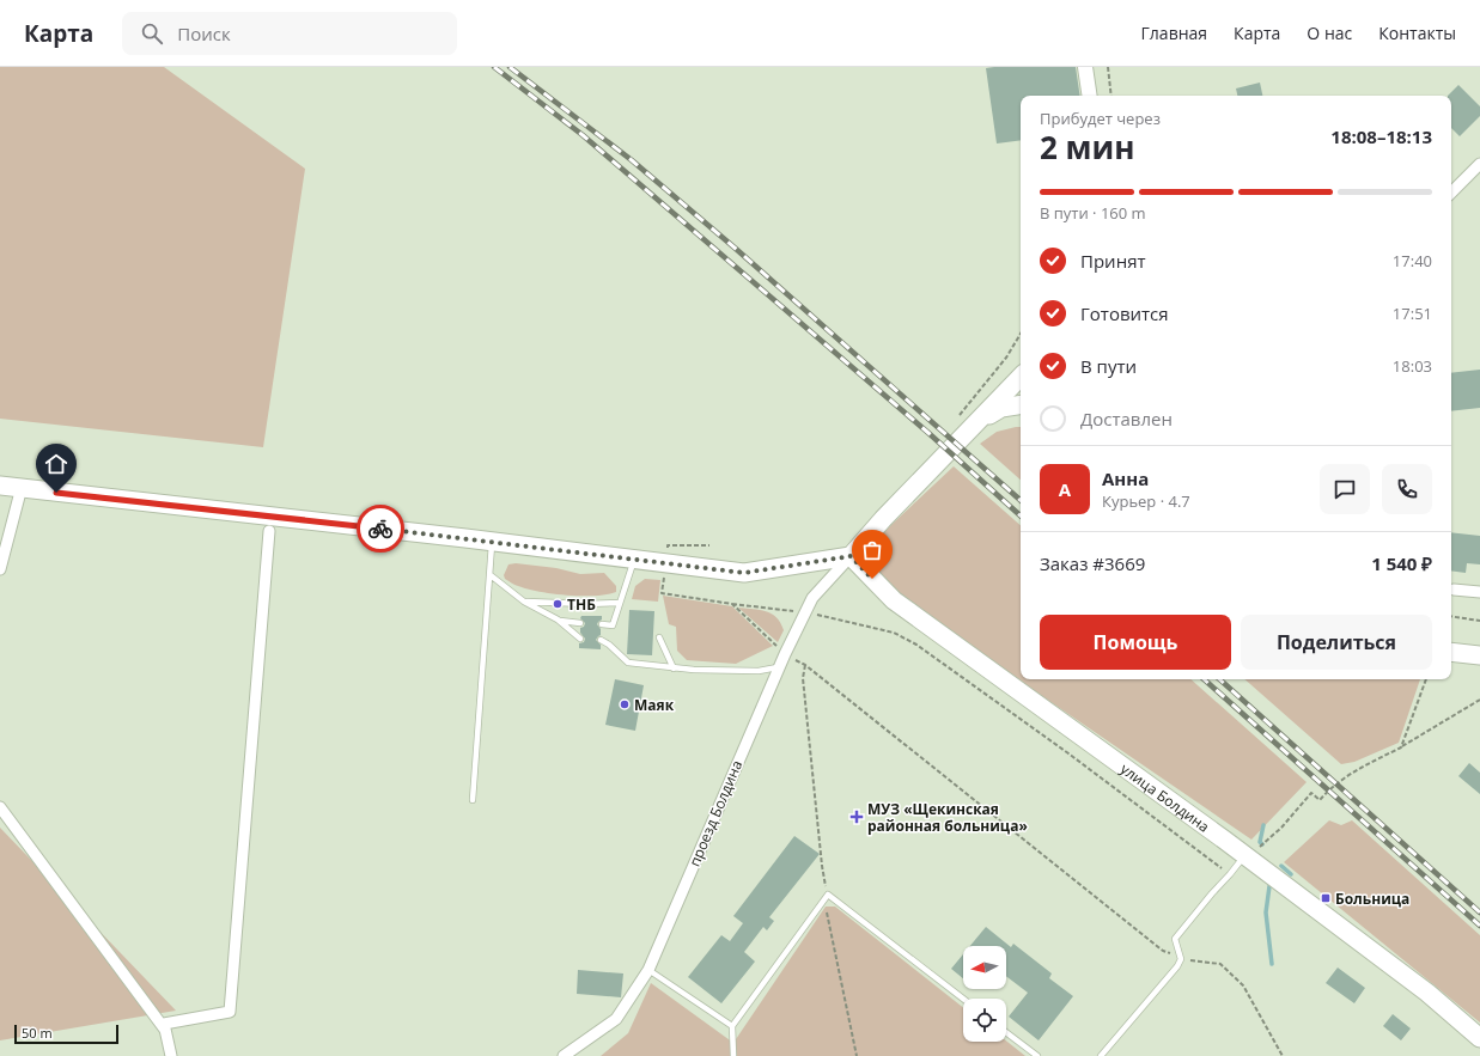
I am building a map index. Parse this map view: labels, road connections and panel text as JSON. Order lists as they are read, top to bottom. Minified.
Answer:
{"streets":{"main road":["улица Болдина"],"street":["проезд Болдина"]},"crossings":[["улица Болдина","проезд Болдина"]],"places":{"other":["ТНБ","Маяк"],"health":["МУЗ «Щекинская районная больница»"],"transit":["Больница"]},"scale_bar":"50 m","north":"left","page":{"header":"Карта","search":"Поиск","nav":["Главная","Карта","О нас","Контакты"],"heading":["2 мин","Прибудет через","18:08–18:13"],"panel":["Анна","Курьер · 4.7","Заказ #3669","1 540 ₽"],"bar":"В пути · 160 m","list":[["Принят","17:40"],["Готовится","17:51"],["В пути","18:03"],"Доставлен"],"round":"А","buttons":["Помощь","Поделиться"],"scale":"50 m"}}
